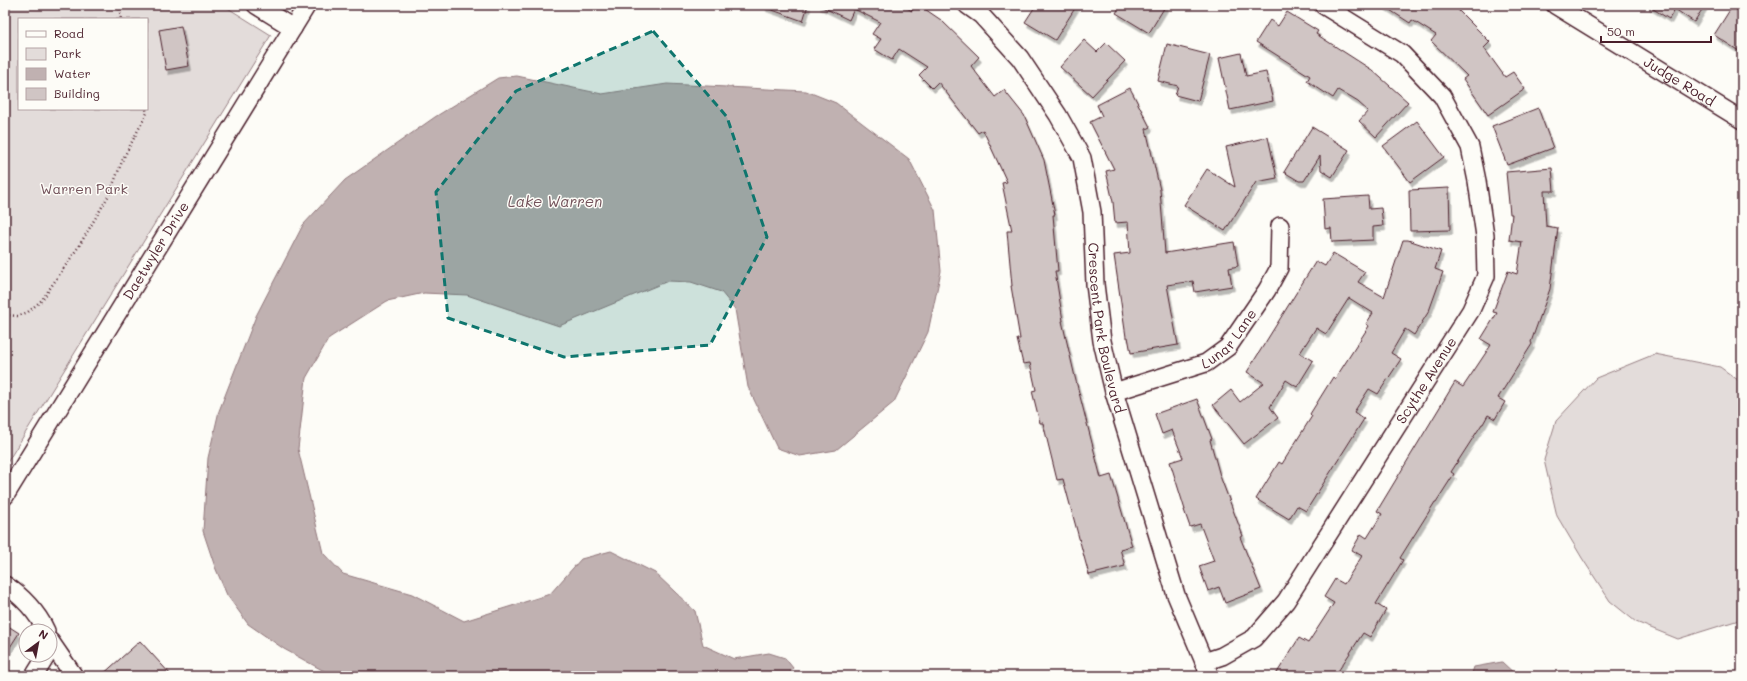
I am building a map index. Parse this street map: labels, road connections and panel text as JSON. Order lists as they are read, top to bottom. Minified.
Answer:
{"streets":{"street":["Judge Road","Daetwyler Drive","Crescent Park Boulevard","Lunar Lane","Scythe Avenue"]},"crossings":[["Crescent Park Boulevard","Lunar Lane"],["Crescent Park Boulevard","Scythe Avenue"]],"water":["Lake Warren"],"parks":["Warren Park"],"legend":["Road","Park","Water","Building"],"scale_bar":"50 m","north":"top right"}
